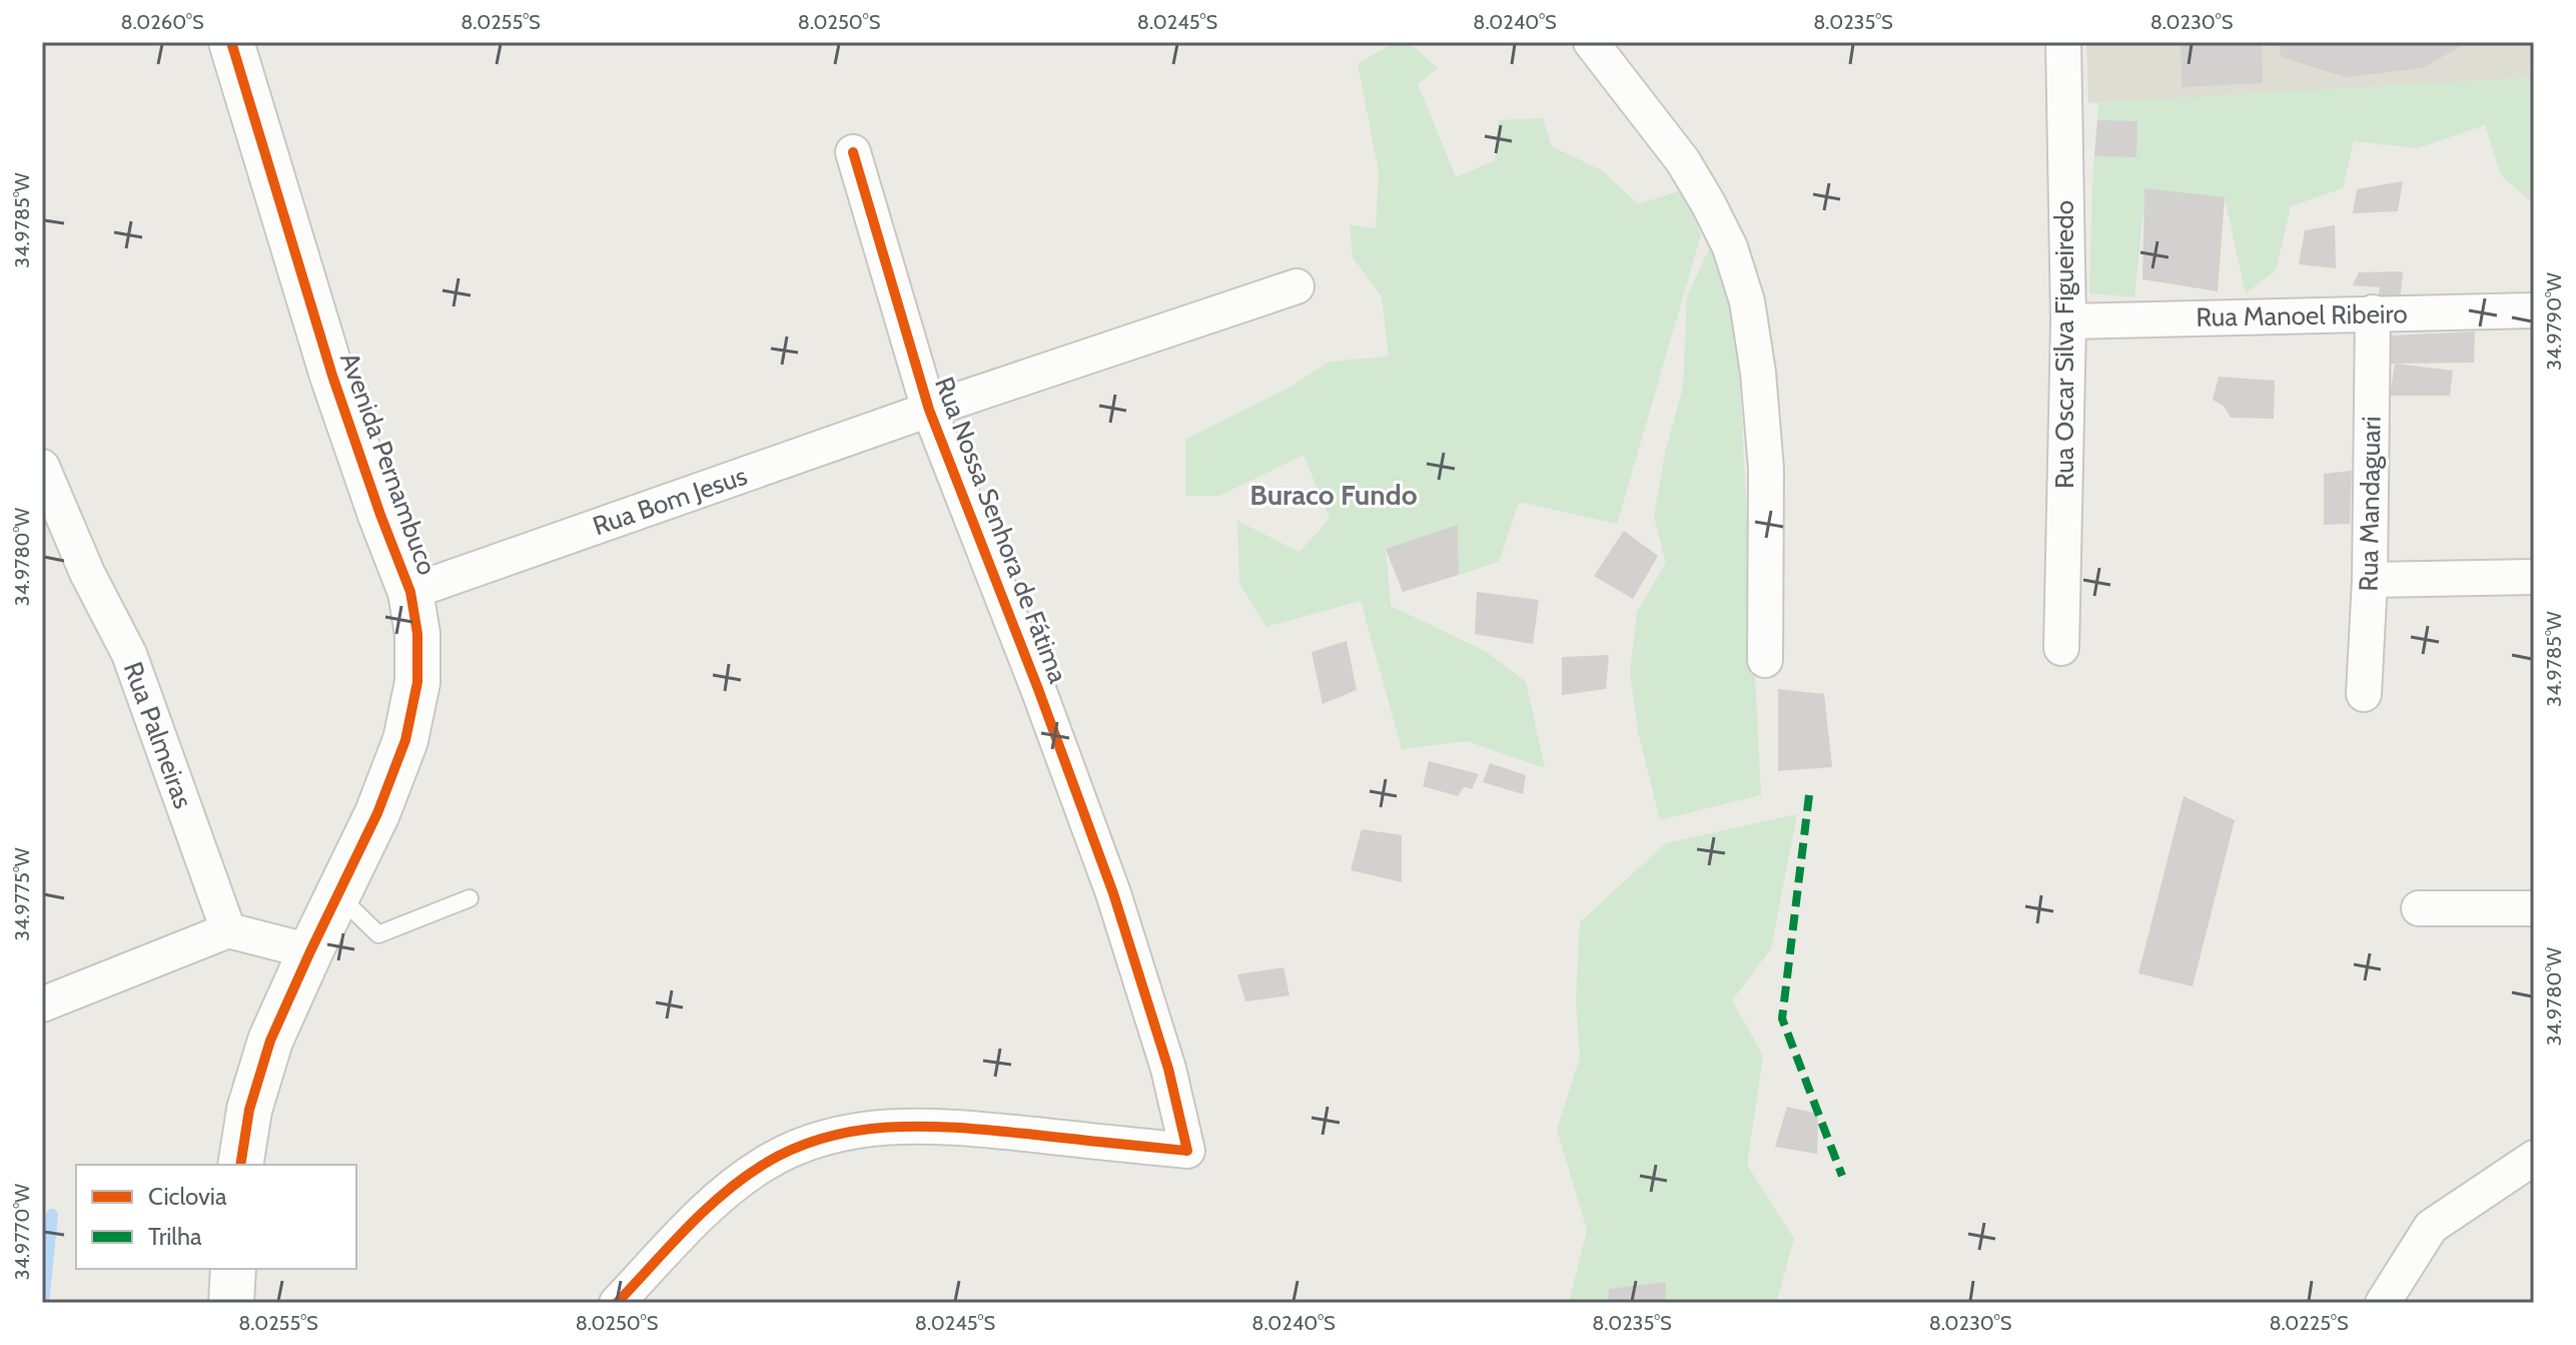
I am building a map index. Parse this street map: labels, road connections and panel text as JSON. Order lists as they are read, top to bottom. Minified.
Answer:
{"streets":{"street":["Rua Manoel Ribeiro","Rua Oscar Silva Figueiredo","Avenida Pernambuco","Rua Bom Jesus","Rua Mandaguari","Rua Nossa Senhora de Fátima","Rua Palmeiras"]},"crossings":[["Rua Manoel Ribeiro","Rua Oscar Silva Figueiredo"],["Rua Manoel Ribeiro","Rua Mandaguari"],["Avenida Pernambuco","Rua Bom Jesus"],["Rua Bom Jesus","Rua Nossa Senhora de Fátima"]],"districts":["Buraco Fundo"],"legend":["Ciclovia","Trilha"],"coordinates":["8.0260°S","8.0255°S","8.0250°S","8.0245°S","8.0240°S","8.0235°S","8.0230°S","34.9785°W","34.9790°W","34.9780°W","34.9775°W","34.9770°W","8.0225°S"]}
